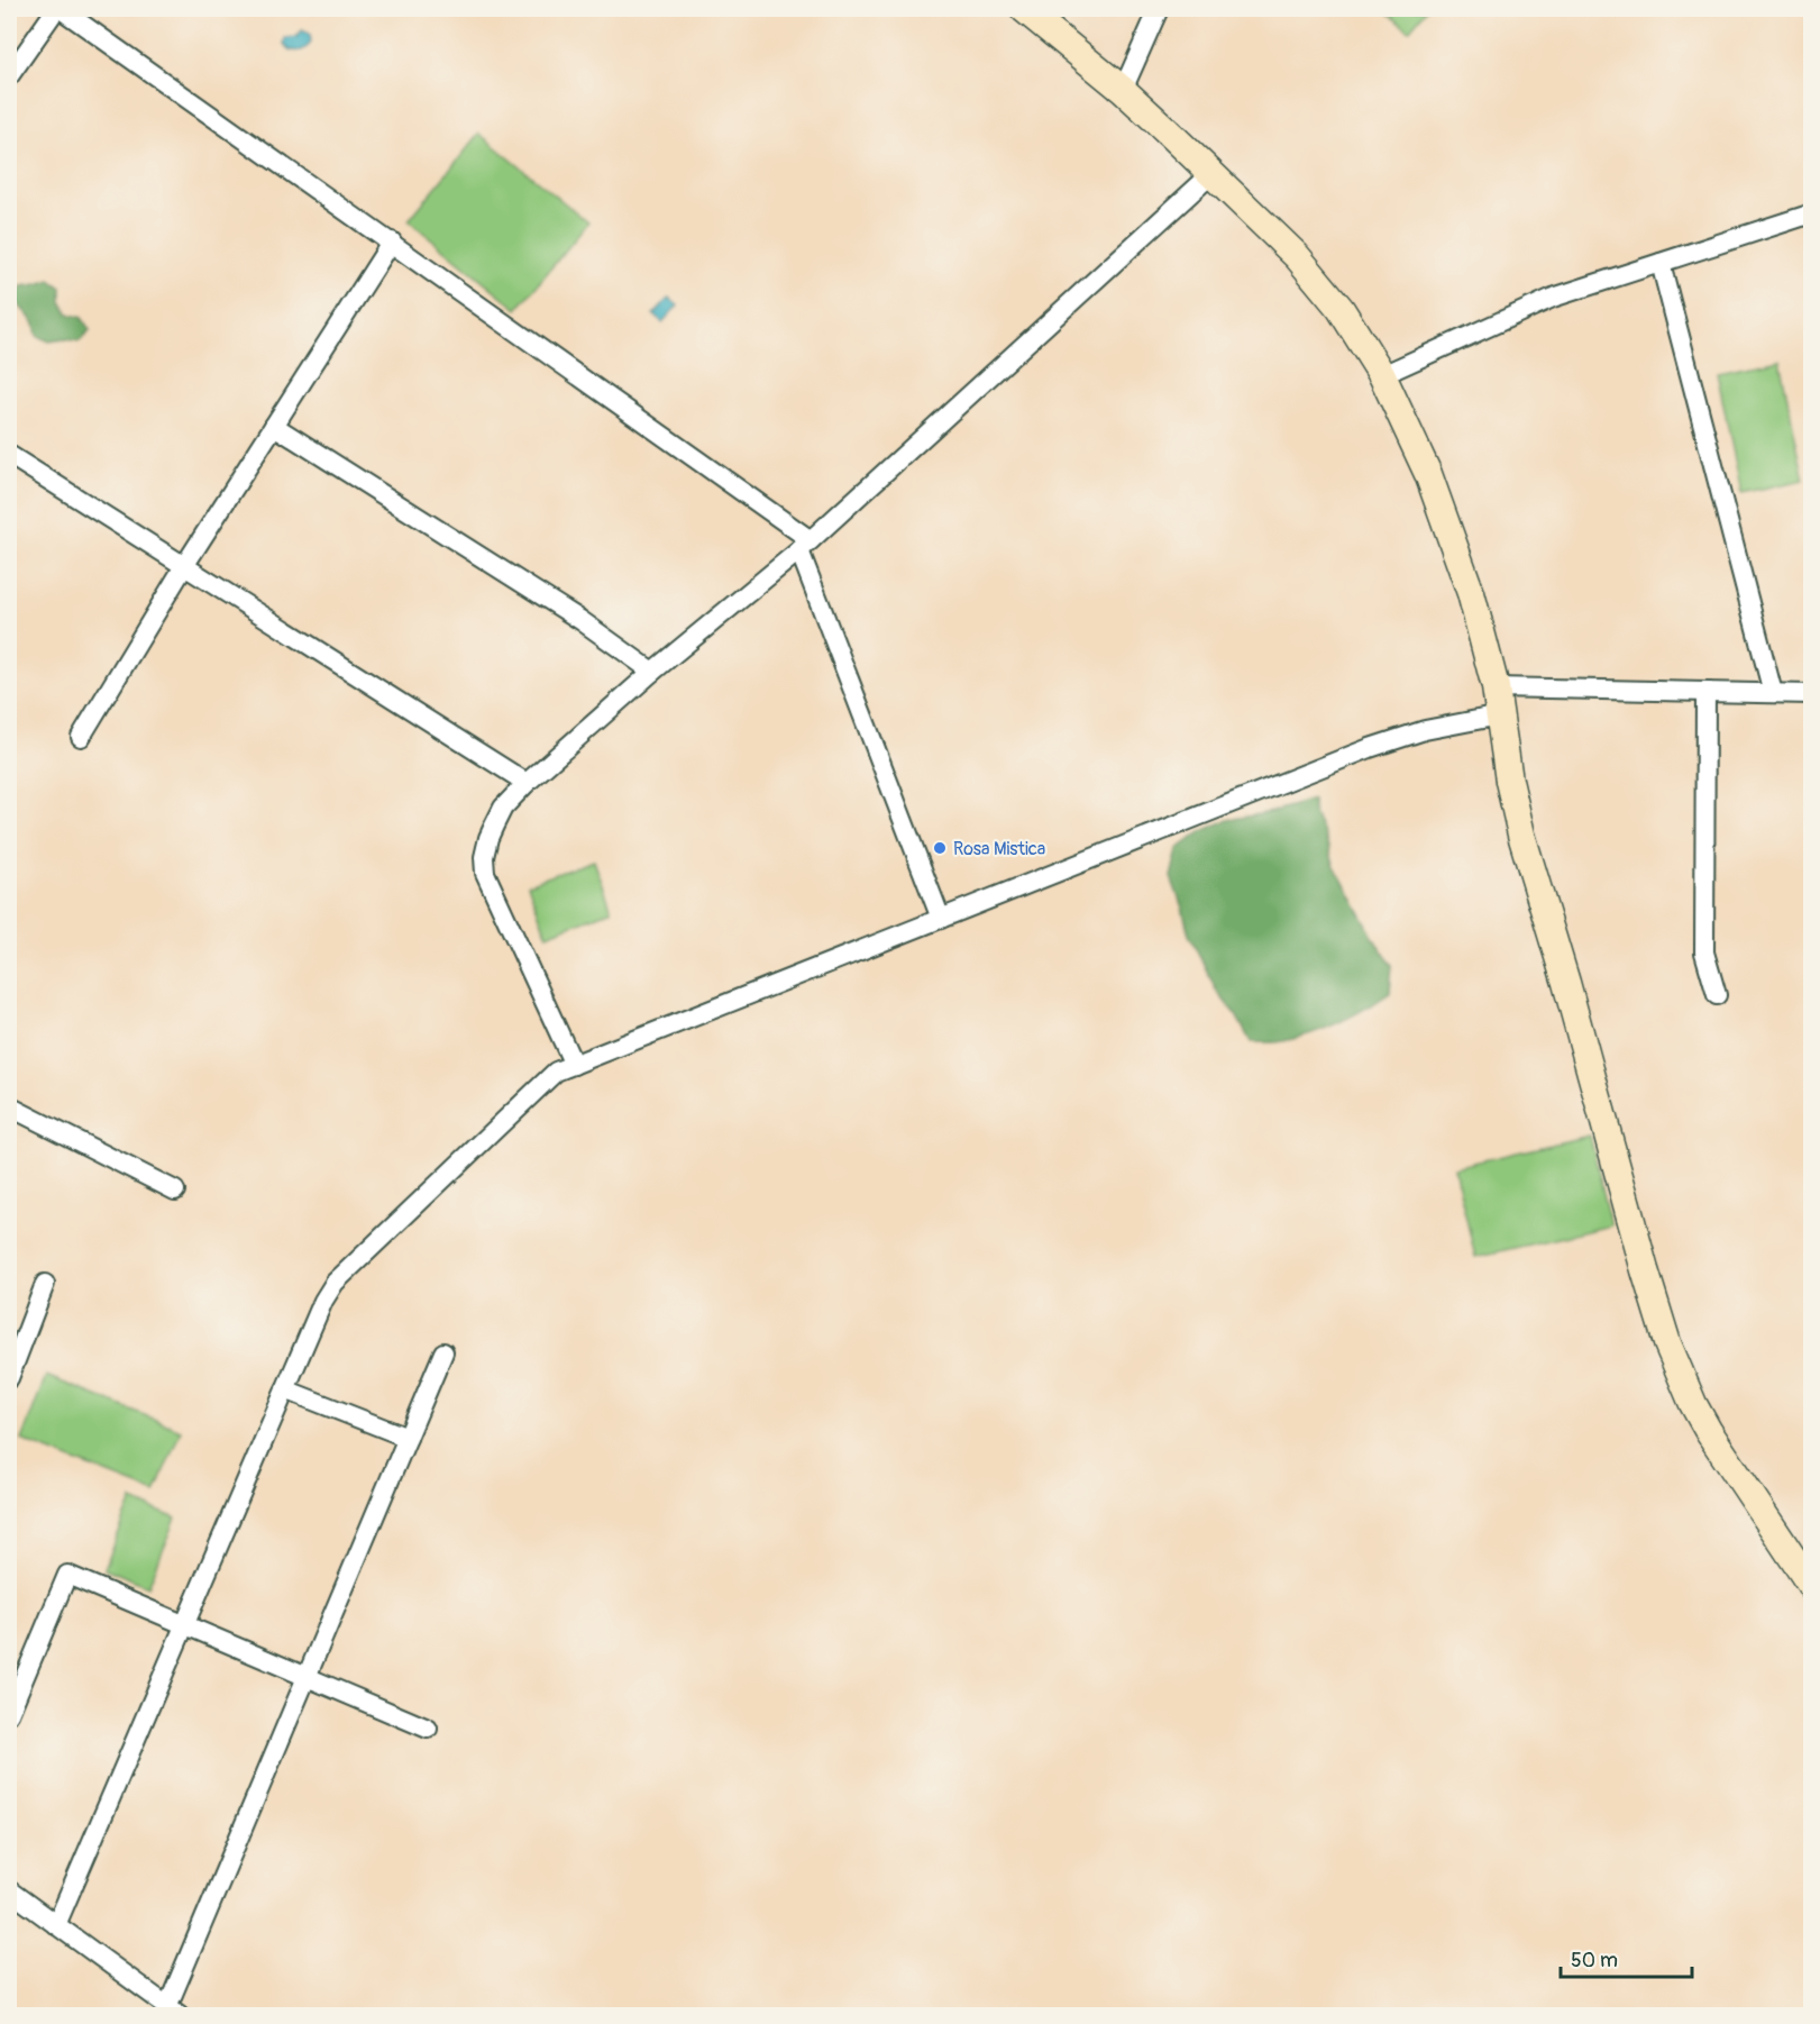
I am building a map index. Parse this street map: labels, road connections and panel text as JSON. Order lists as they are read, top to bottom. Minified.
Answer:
{"places":["Rosa Mistica"],"scale_bar":"50 m"}
